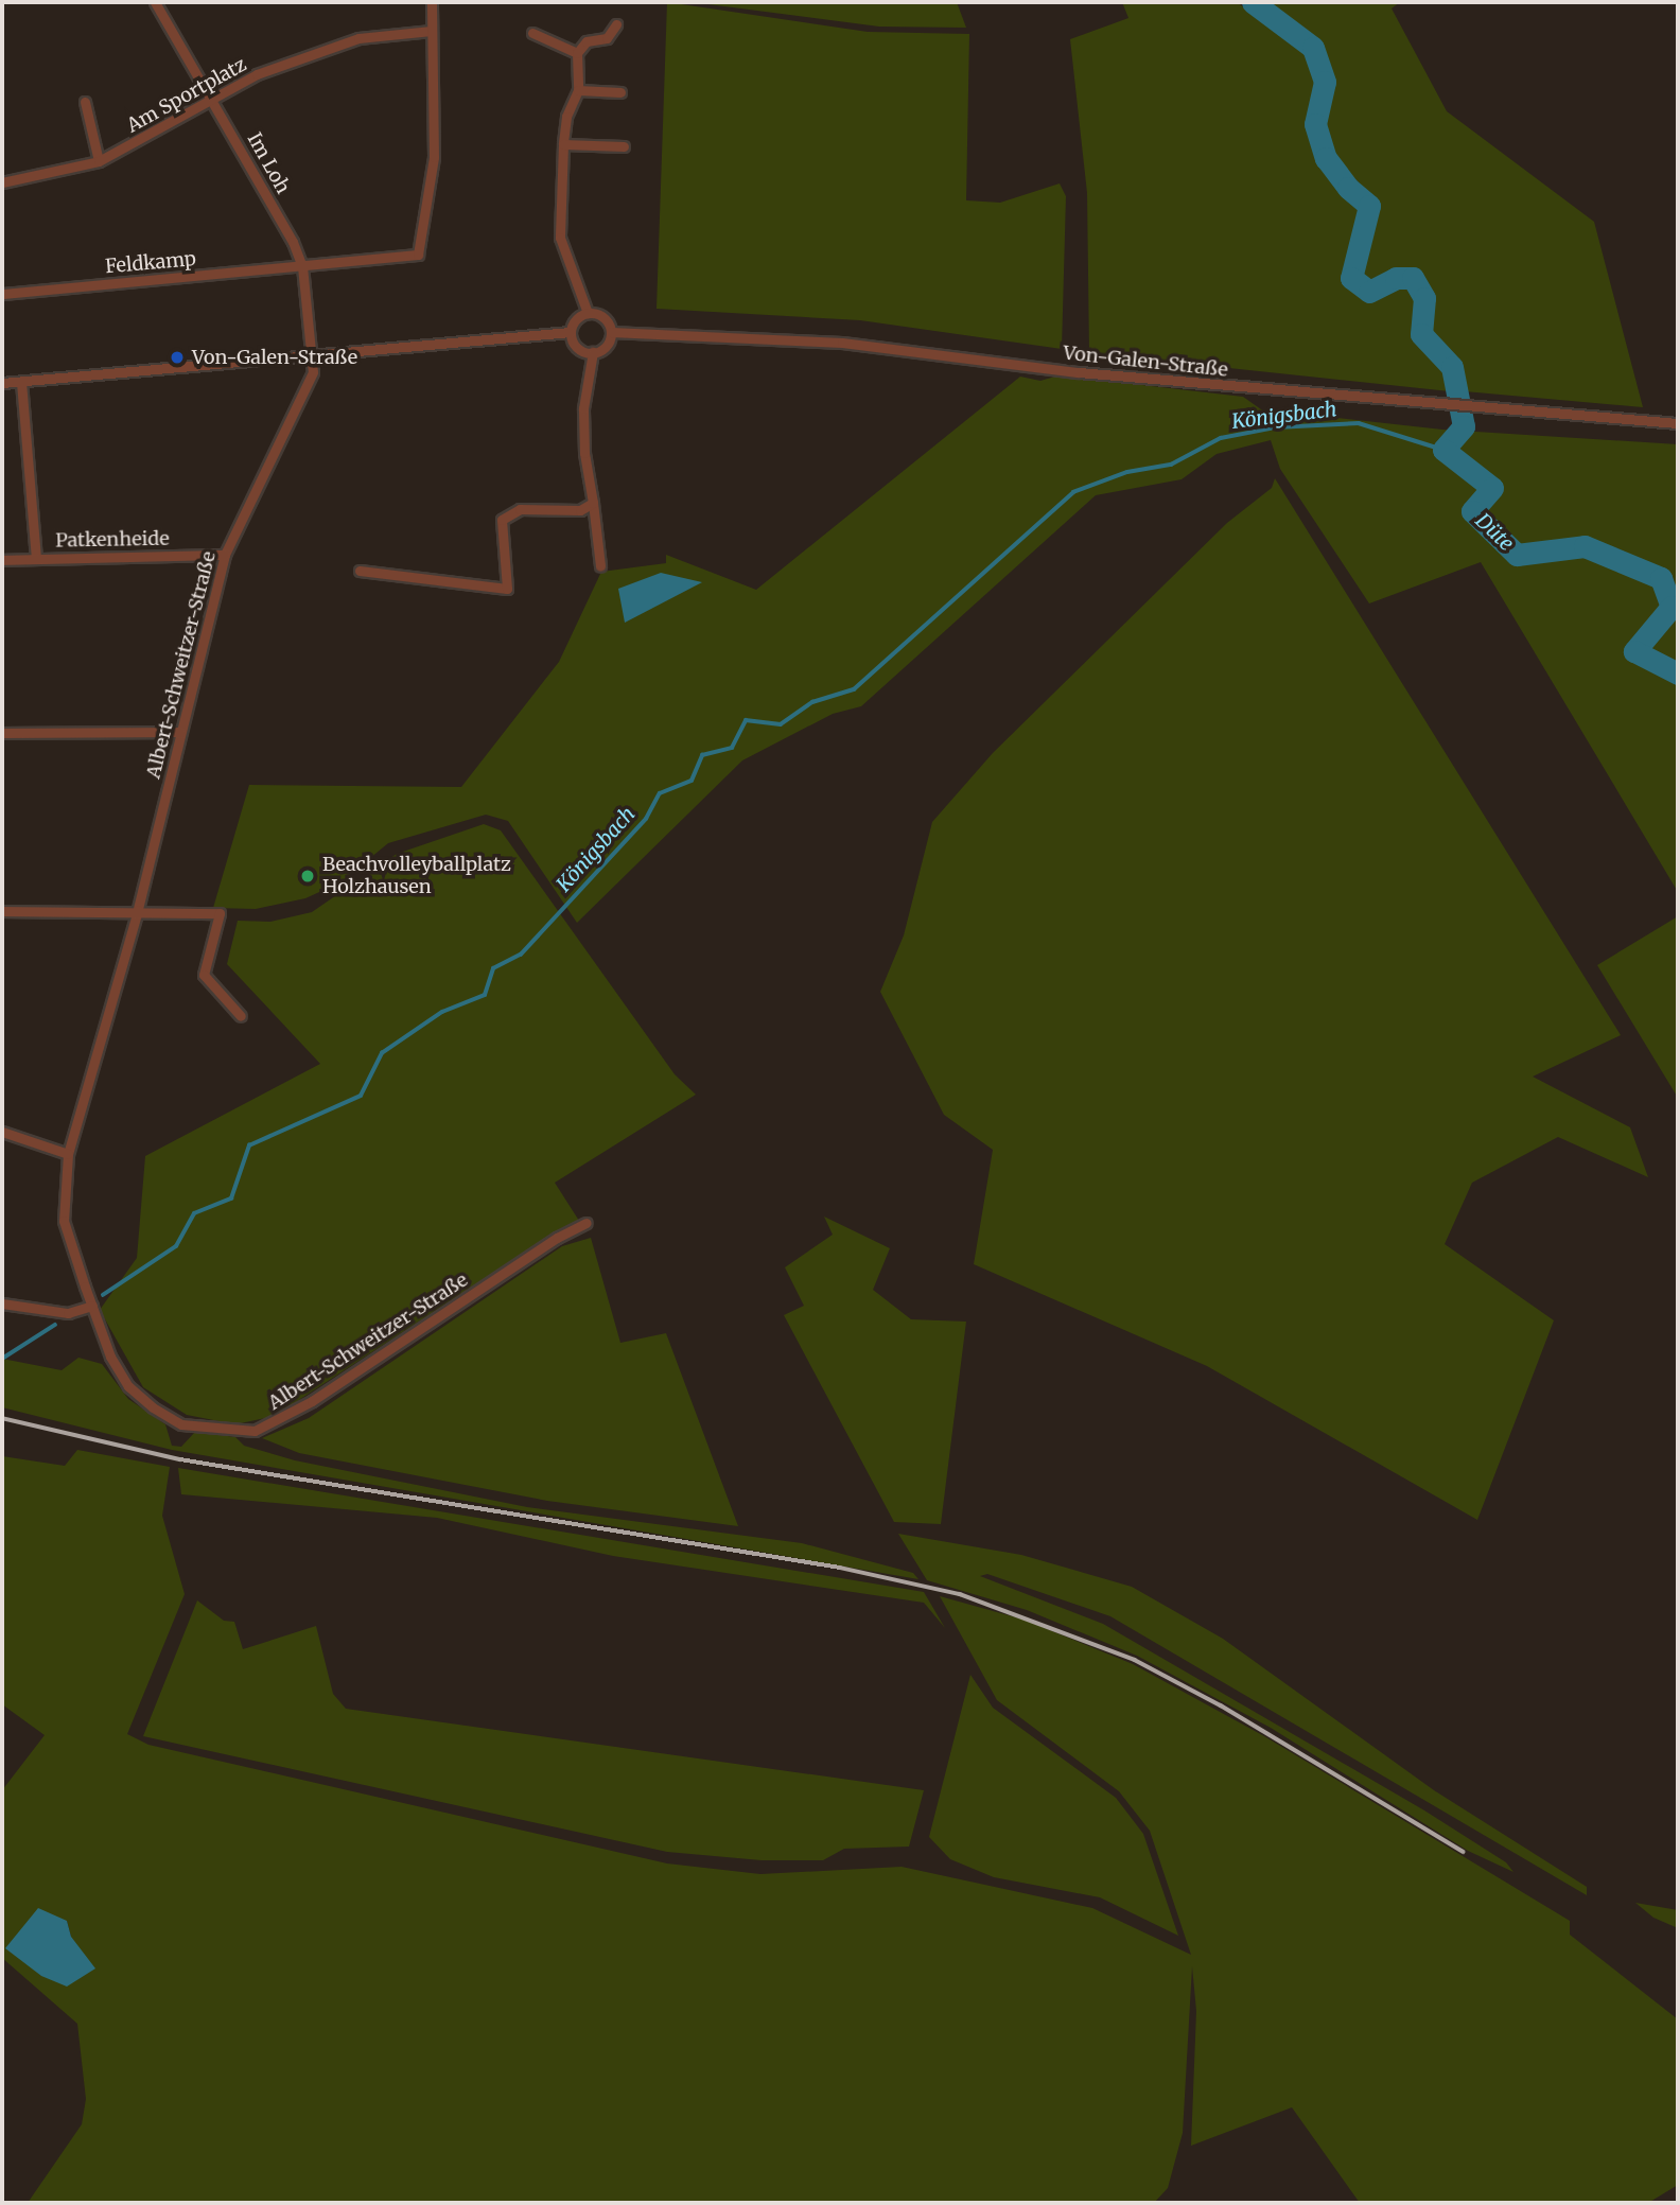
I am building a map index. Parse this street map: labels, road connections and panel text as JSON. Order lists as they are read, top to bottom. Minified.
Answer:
{"streets":{"street":["Am Sportplatz","Im Loh","Feldkamp","Von-Galen-Straße","Patkenheide","Albert-Schweitzer-Straße"]},"crossings":[["Am Sportplatz","Im Loh"],["Am Sportplatz","Feldkamp"],["Im Loh","Feldkamp"],["Im Loh","Albert-Schweitzer-Straße"],["Patkenheide","Albert-Schweitzer-Straße"]],"water":["Königsbach","Düte"],"places":["Von-Galen-Straße","Beachvolleyballplatz Holzhausen"]}
